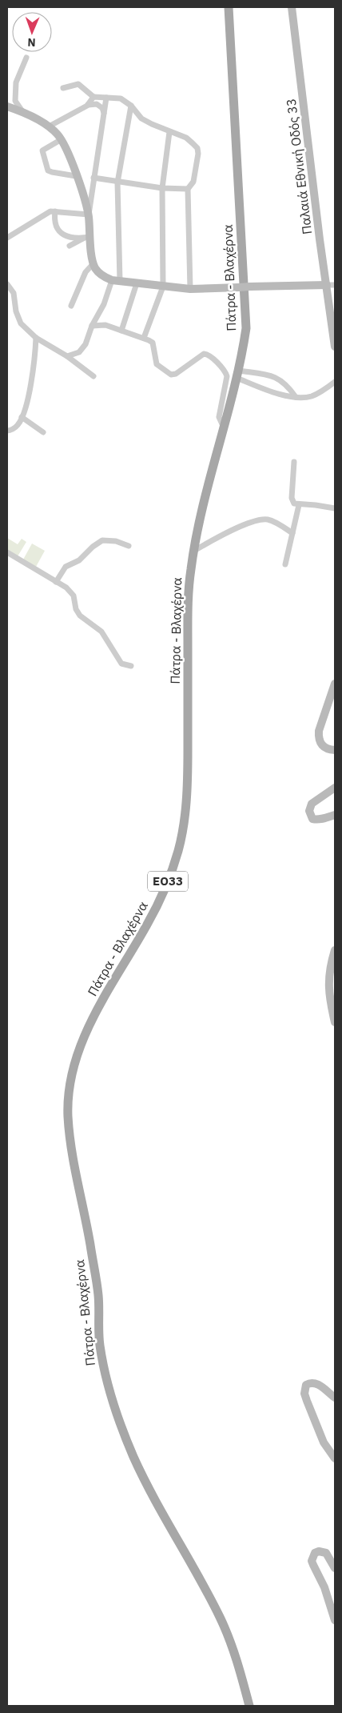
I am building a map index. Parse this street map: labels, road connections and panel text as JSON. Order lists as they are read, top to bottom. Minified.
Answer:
{"streets":{"main road":["Παλαιά Εθνική Οδός 33","Πάτρα - Βλαχέρνα","ΕΟ33"]},"north":"bottom"}
